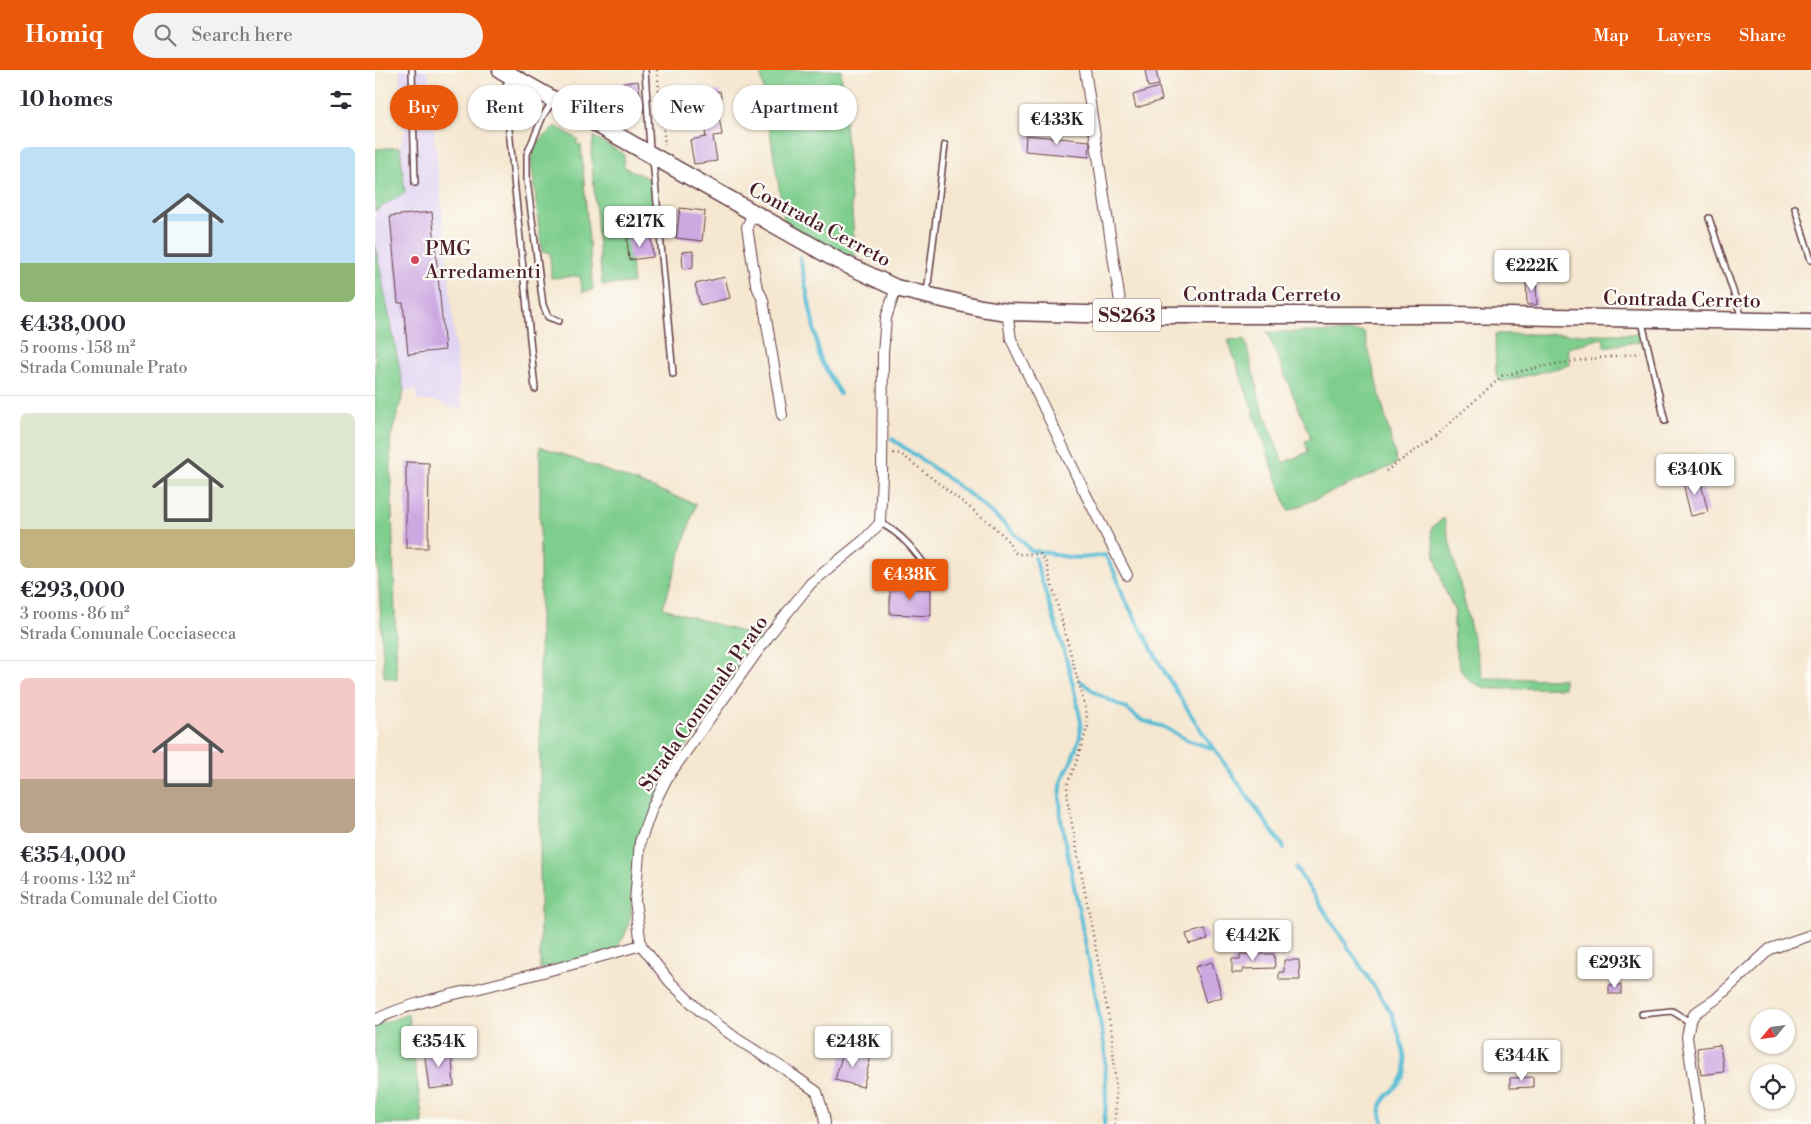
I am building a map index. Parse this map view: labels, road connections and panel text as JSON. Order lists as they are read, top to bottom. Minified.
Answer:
{"streets":{"main road":["Contrada Cerreto","SS263"],"street":["Strada Comunale Prato"]},"places":["PMG Arredamenti"],"north":"bottom left","page":{"header":"Homiq","search":"Search here","nav":["Map","Layers","Share"],"heading":"10 homes","chip":["Buy","Rent","Filters","New","Apartment"],"price":["€433K","€217K","€222K","€340K","€438K","€442K","€293K","€354K","€248K","€344K"],"list":[{"name":"€438,000","note":"5 rooms · 158 m² · Strada Comunale Prato"},{"name":"€293,000","note":"3 rooms · 86 m² · Strada Comunale Cocciasecca"},{"name":"€354,000","note":"4 rooms · 132 m² · Strada Comunale del Ciotto"}]}}
